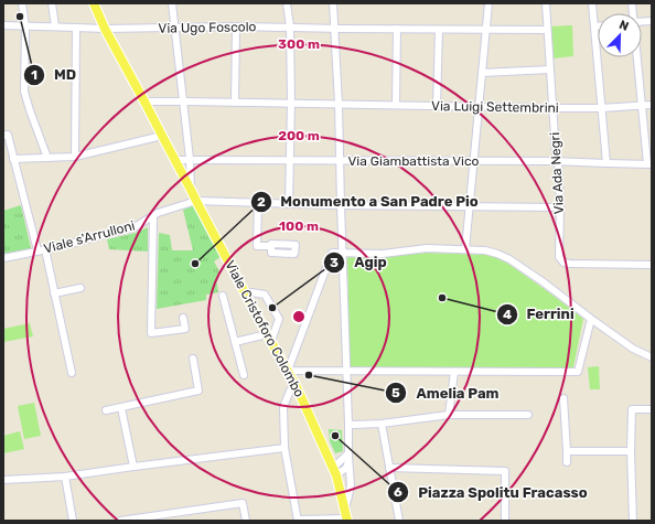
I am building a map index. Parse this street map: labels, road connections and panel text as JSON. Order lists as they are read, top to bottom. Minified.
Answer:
{"streets":{"main road":["Viale Cristoforo Colombo"],"street":["Via Ugo Foscolo","Via Luigi Settembrini","Via Giambattista Vico","Via Ada Negri","Viale s'Arrulloni"]},"crossings":[["Via Ugo Foscolo","Via Ada Negri"],["Via Ugo Foscolo","Viale Cristoforo Colombo"],["Via Luigi Settembrini","Via Ada Negri"],["Via Luigi Settembrini","Viale Cristoforo Colombo"],["Via Giambattista Vico","Via Ada Negri"],["Via Giambattista Vico","Viale Cristoforo Colombo"],["Via Ada Negri","Viale s'Arrulloni"],["Viale s'Arrulloni","Viale Cristoforo Colombo"]],"places":["MD","Monumento a San Padre Pio","Ferrini","Agip","Amelia Pam","Piazza Spolitu Fracasso"],"north":"top right","rings":["300 m","200 m","100 m"]}
